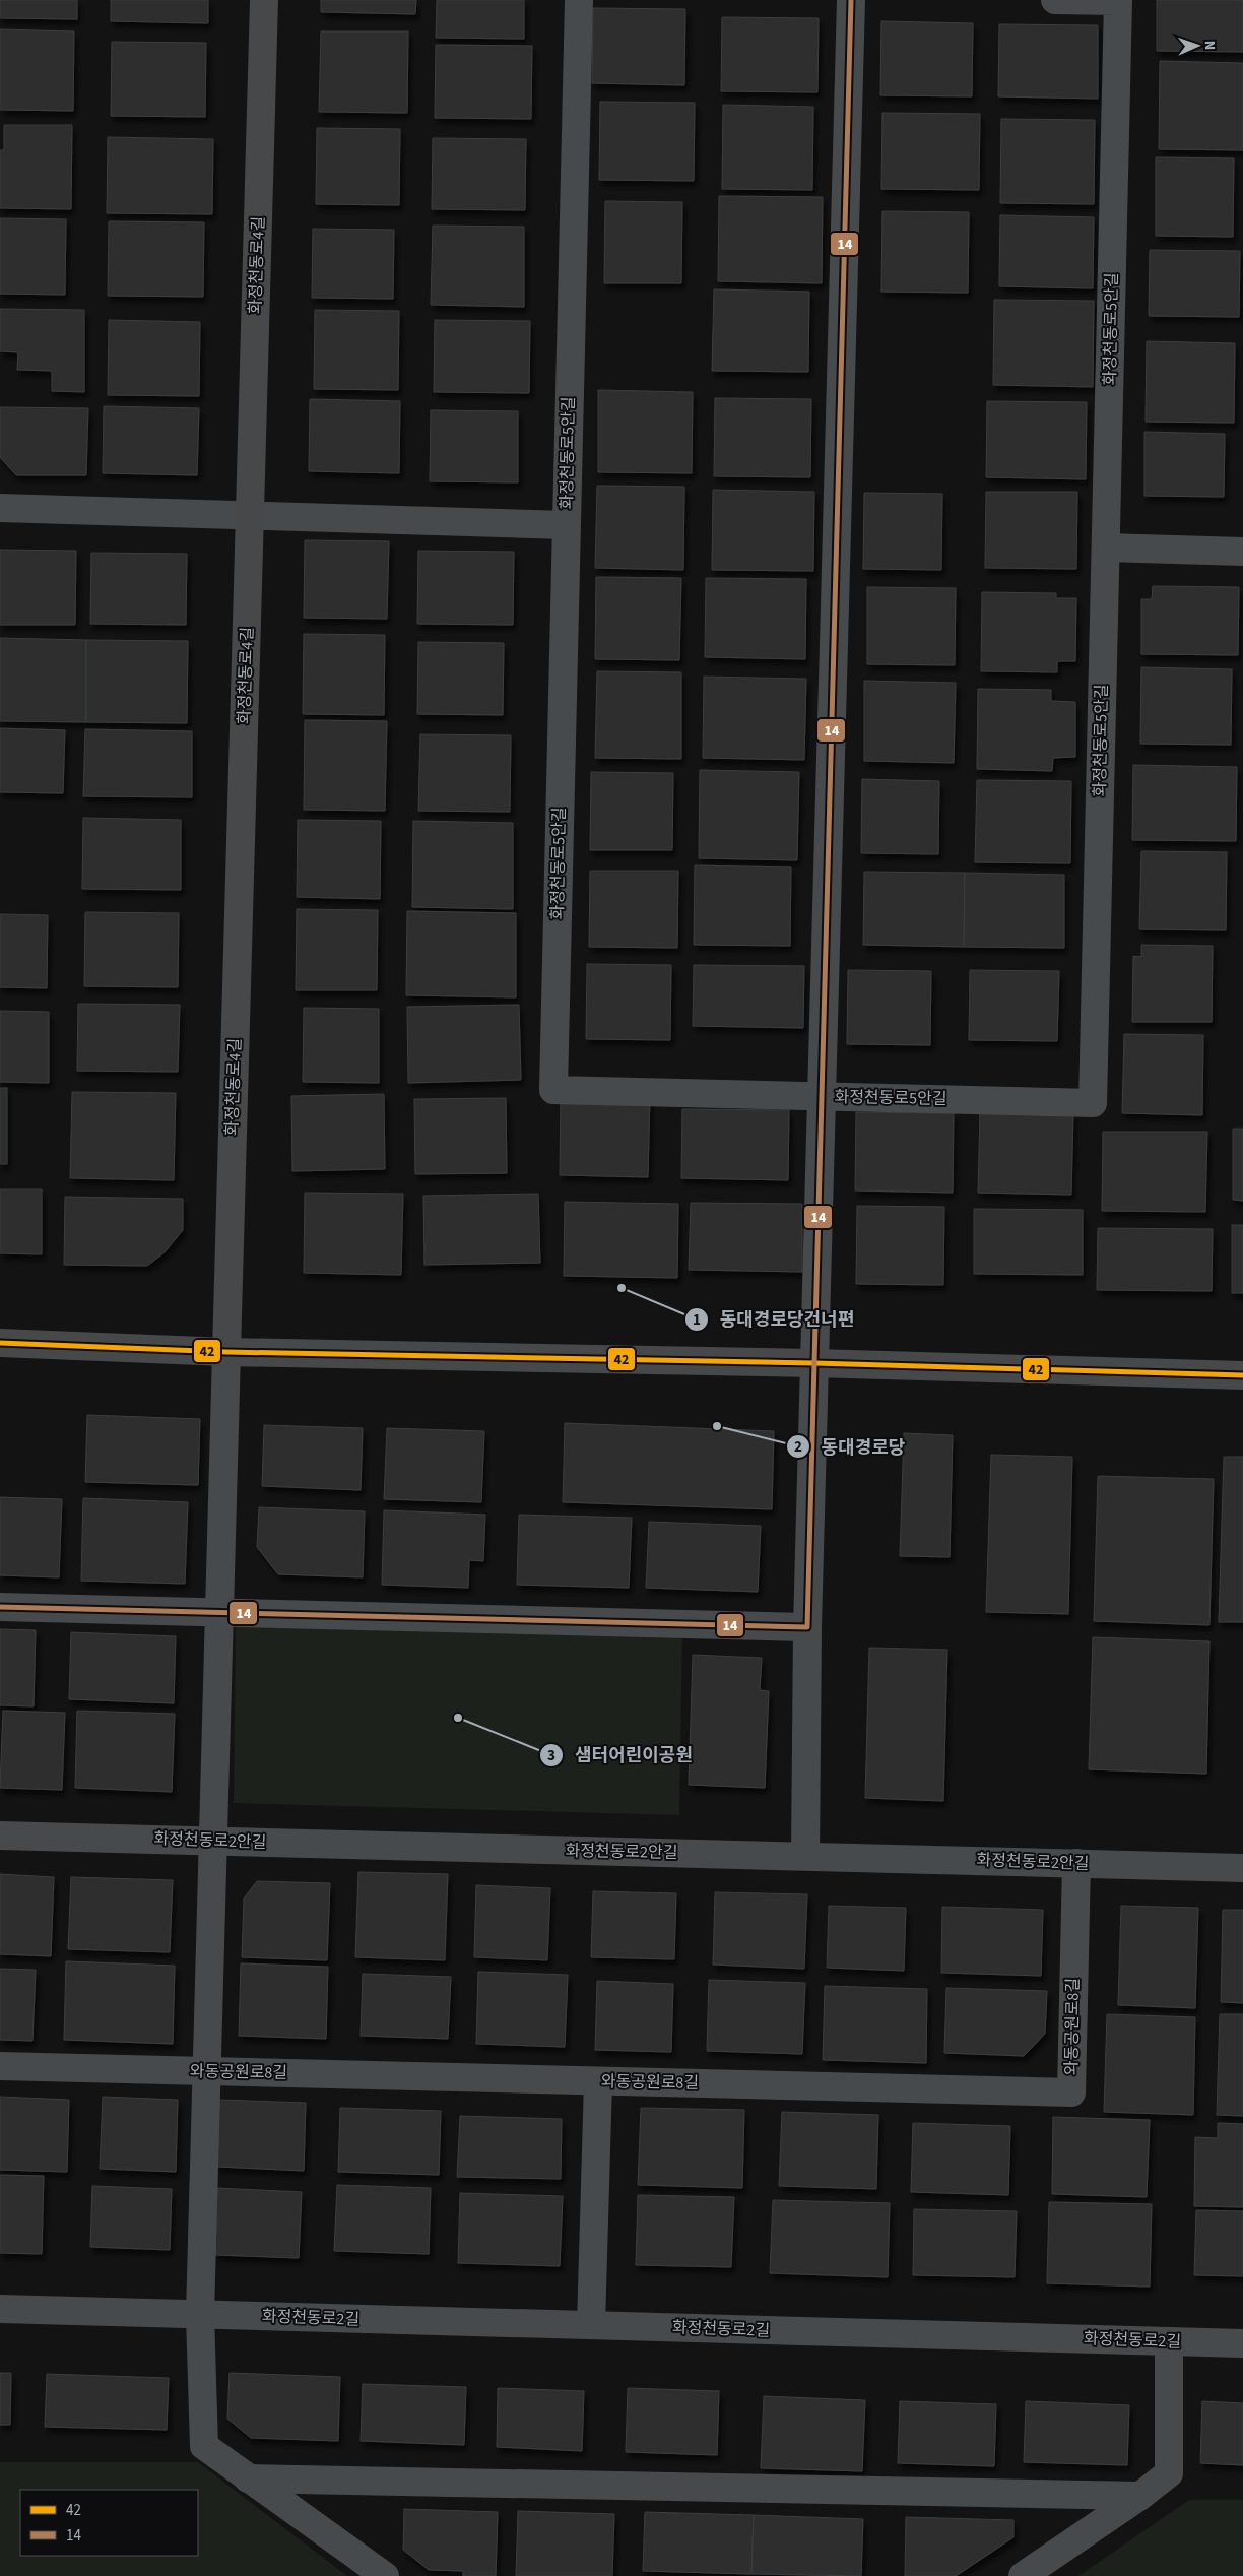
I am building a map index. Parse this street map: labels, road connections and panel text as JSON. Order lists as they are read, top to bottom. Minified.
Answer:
{"streets":{"street":["화정천동로4길","화정천동로5안길","화정천동로2안길","와동공원로8길","화정천동로2길"]},"crossings":[["화정천동로2안길","와동공원로8길"]],"places":["동대경로당건너편","동대경로당","샘터어린이공원"],"lines":["transit line 14","transit line 42"],"legend":["42","14"],"north":"right"}
